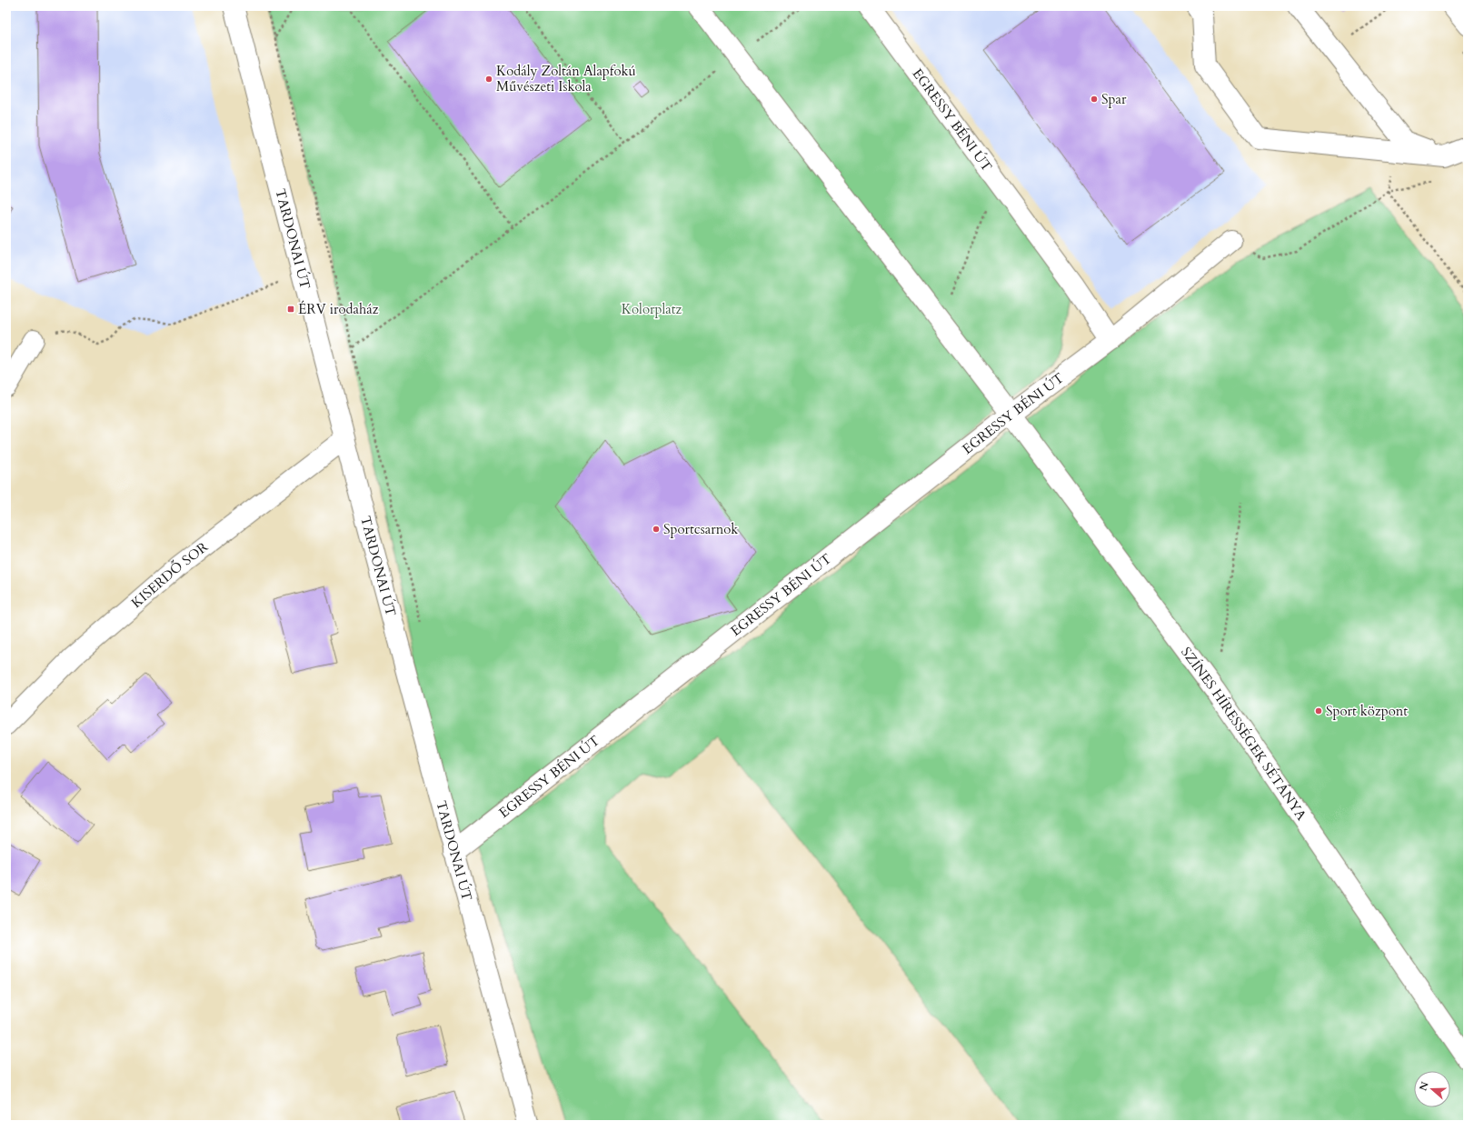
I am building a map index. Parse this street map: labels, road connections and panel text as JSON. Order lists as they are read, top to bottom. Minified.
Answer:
{"streets":{"street":["EGRESSY BÉNI ÚT","TARDONAI ÚT","KISERDŐ SOR","SZÍNES HÍRESSÉGEK SÉTÁNYA"]},"crossings":[["EGRESSY BÉNI ÚT","TARDONAI ÚT"],["EGRESSY BÉNI ÚT","SZÍNES HÍRESSÉGEK SÉTÁNYA"],["TARDONAI ÚT","KISERDŐ SOR"]],"parks":["Kolorplatz"],"places":{"other":["Kodály Zoltán Alapfokú Művészeti Iskola","Spar","Sportcsarnok","Sport központ"],"transit":["ÉRV irodaház"]},"north":"left"}
